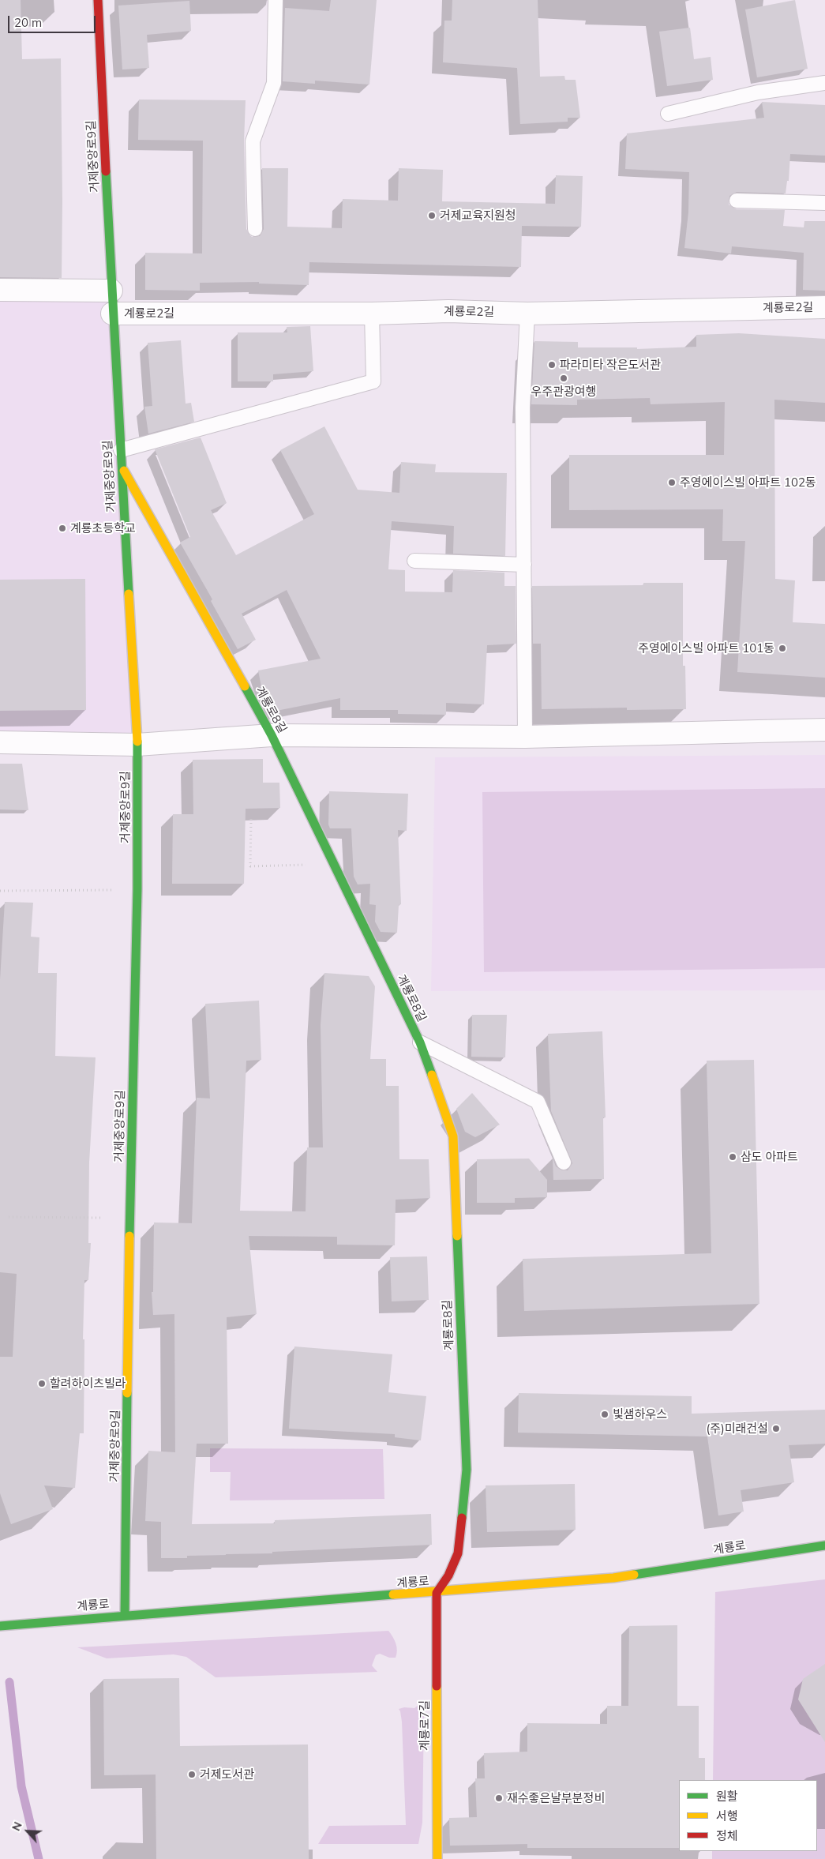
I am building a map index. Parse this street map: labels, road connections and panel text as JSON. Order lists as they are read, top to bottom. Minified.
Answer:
{"streets":{"street":["거제중앙로9길","계룡로2길","계룡로8길","계룡로","계룡로7길"]},"crossings":[["거제중앙로9길","계룡로2길"],["거제중앙로9길","계룡로8길"],["거제중앙로9길","계룡로"],["계룡로8길","계룡로"],["계룡로8길","계룡로7길"],["계룡로","계룡로7길"]],"places":["거제교육지원청","파라미타 작은도서관","우주관광여행","주영에이스빌 아파트 102동","계룡초등학교","주영에이스빌 아파트 101동","삼도 아파트","할려하이츠빌라","빛샘하우스","(주)미래건설","거제도서관","재수좋은날부분정비"],"legend":["원활","서행","정체"],"scale_bar":"20 m","north":"top left"}
